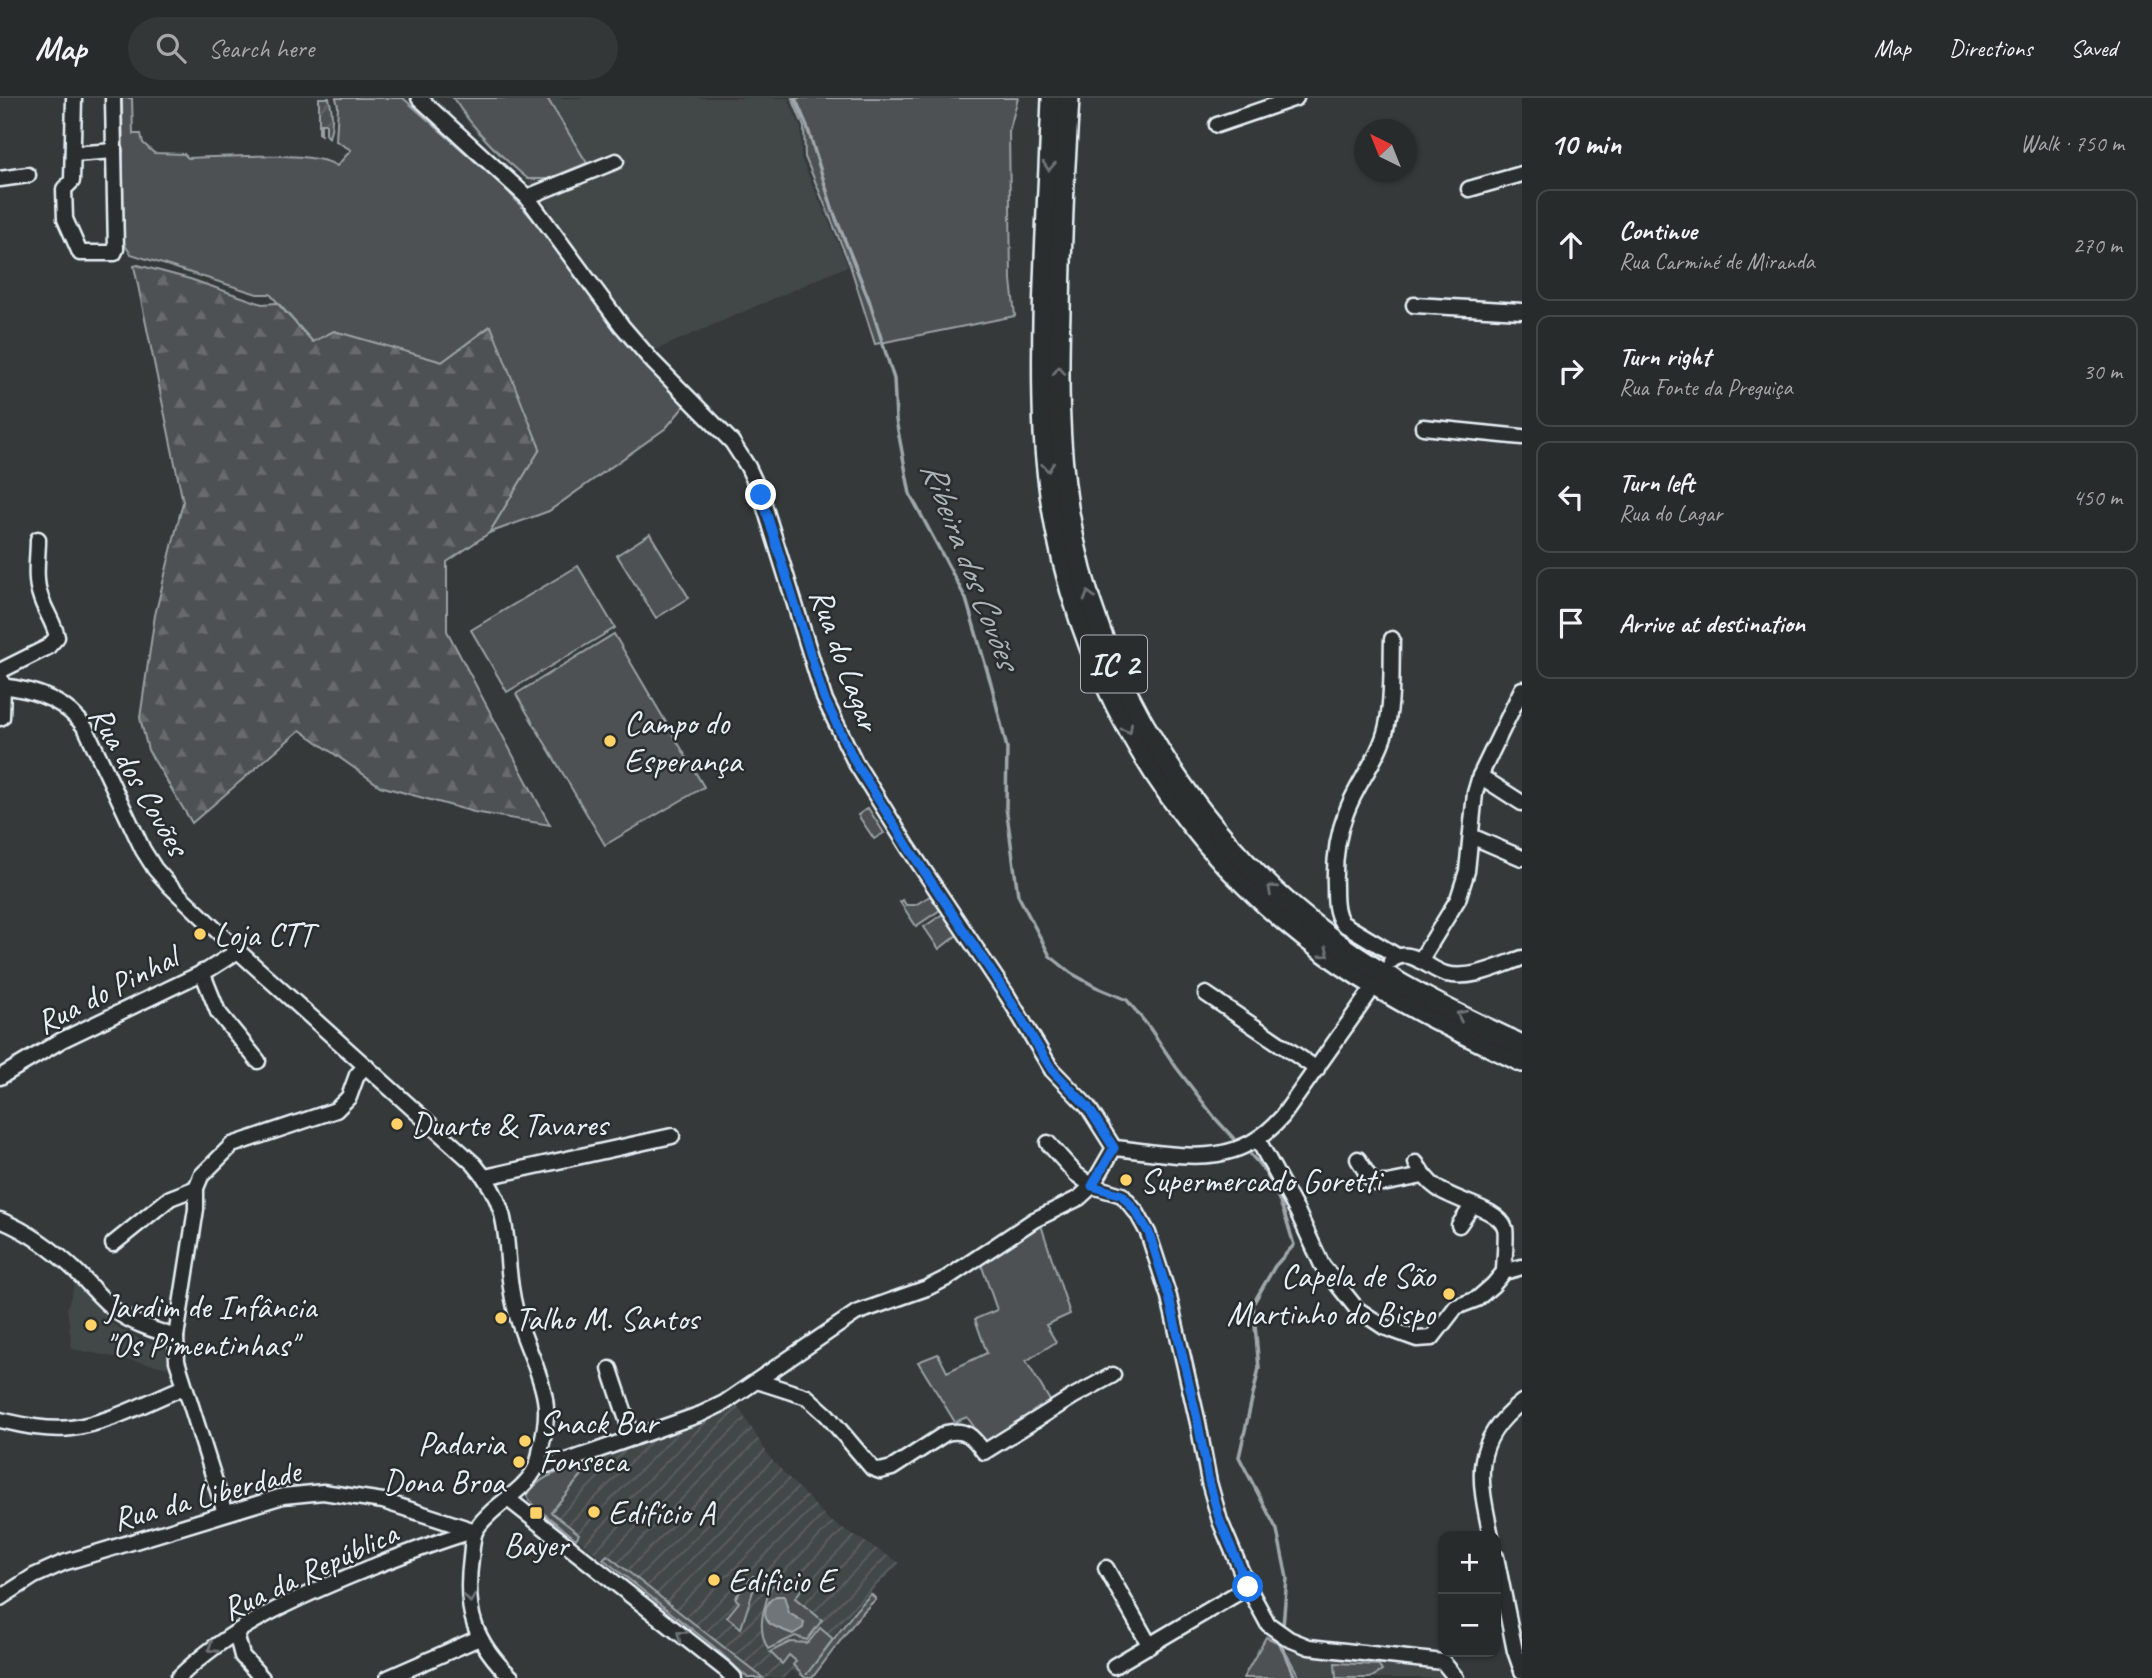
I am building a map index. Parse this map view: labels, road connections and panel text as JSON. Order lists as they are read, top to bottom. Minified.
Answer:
{"streets":{"highway":["IC 2"],"street":["Rua do Lagar","Rua dos Covões","Rua do Pinhal","Rua da Liberdade","Rua da República"]},"crossings":[["Rua dos Covões","Rua do Pinhal"],["Rua dos Covões","Rua da Liberdade"],["Rua dos Covões","Rua da República"],["Rua da Liberdade","Rua da República"]],"water":["Ribeira dos Covões"],"places":{"other":["Campo do Esperança","Loja CTT","Duarte & Tavares","Supermercado Goretti","Capela de São Martinho do Bispo","Talho M. Santos","Jardim de Infância \"Os Pimentinhas\"","Snack Bar Fonseca","Padaria Dona Broa","Edifício A","Edificio E"],"transit":["Bayer"]},"north":"top left","page":{"header":"Map","search":"Search here","nav":["Map","Directions","Saved"],"heading":["10 min","Walk · 750 m"],"list":[["Continue","Rua Carminé de Miranda","270 m"],["Turn right","Rua Fonte da Preguiça","30 m"],["Turn left","Rua do Lagar","450 m"],"Arrive at destination"],"map_buttons":["+","−"]}}
